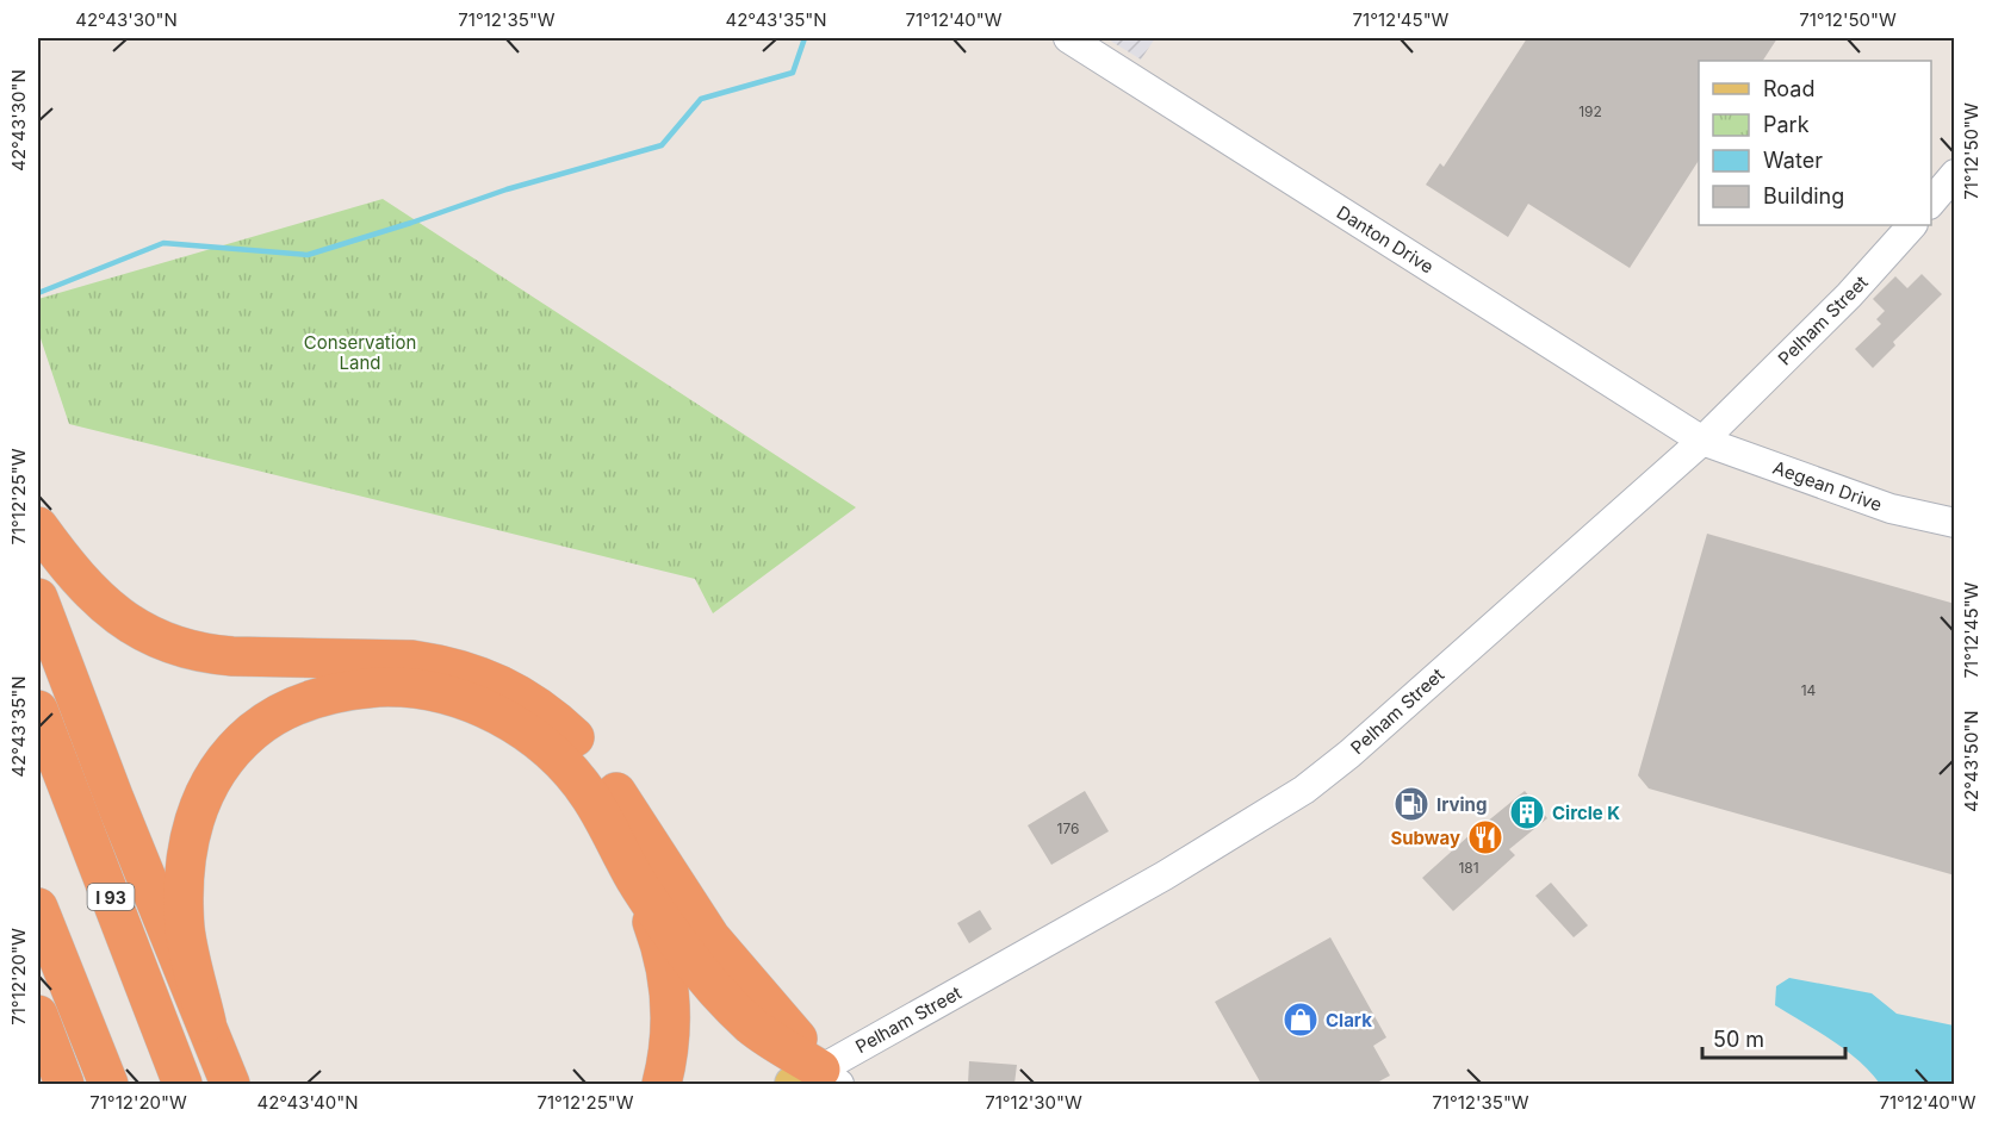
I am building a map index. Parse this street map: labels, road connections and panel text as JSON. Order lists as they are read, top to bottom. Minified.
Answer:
{"streets":{"highway":["I 93"],"street":["Danton Drive","Pelham Street","Aegean Drive"]},"crossings":[["Danton Drive","Pelham Street"],["Danton Drive","Aegean Drive"],["Pelham Street","Aegean Drive"]],"parks":["Conservation Land"],"places":{"fuel station":["Irving"],"building":["Circle K"],"restaurant":["Subway"],"shop":["Clark"]},"house_numbers":["192","14","176","181"],"legend":["Road","Park","Water","Building"],"scale_bar":"50 m","coordinates":["42°43'30\"N","71°12'35\"W","42°43'35\"N","71°12'40\"W","71°12'45\"W","71°12'50\"W","71°12'25\"W","42°43'50\"N","71°12'20\"W","42°43'40\"N","71°12'30\"W"]}
